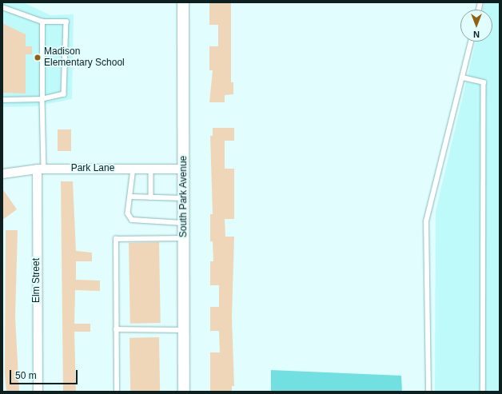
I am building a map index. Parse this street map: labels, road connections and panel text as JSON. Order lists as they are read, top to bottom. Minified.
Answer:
{"streets":{"street":["Park Lane","South Park Avenue","Elm Street"]},"crossings":[["Park Lane","South Park Avenue"],["Park Lane","Elm Street"]],"places":["Madison Elementary School"],"scale_bar":"50 m","north":"bottom"}
